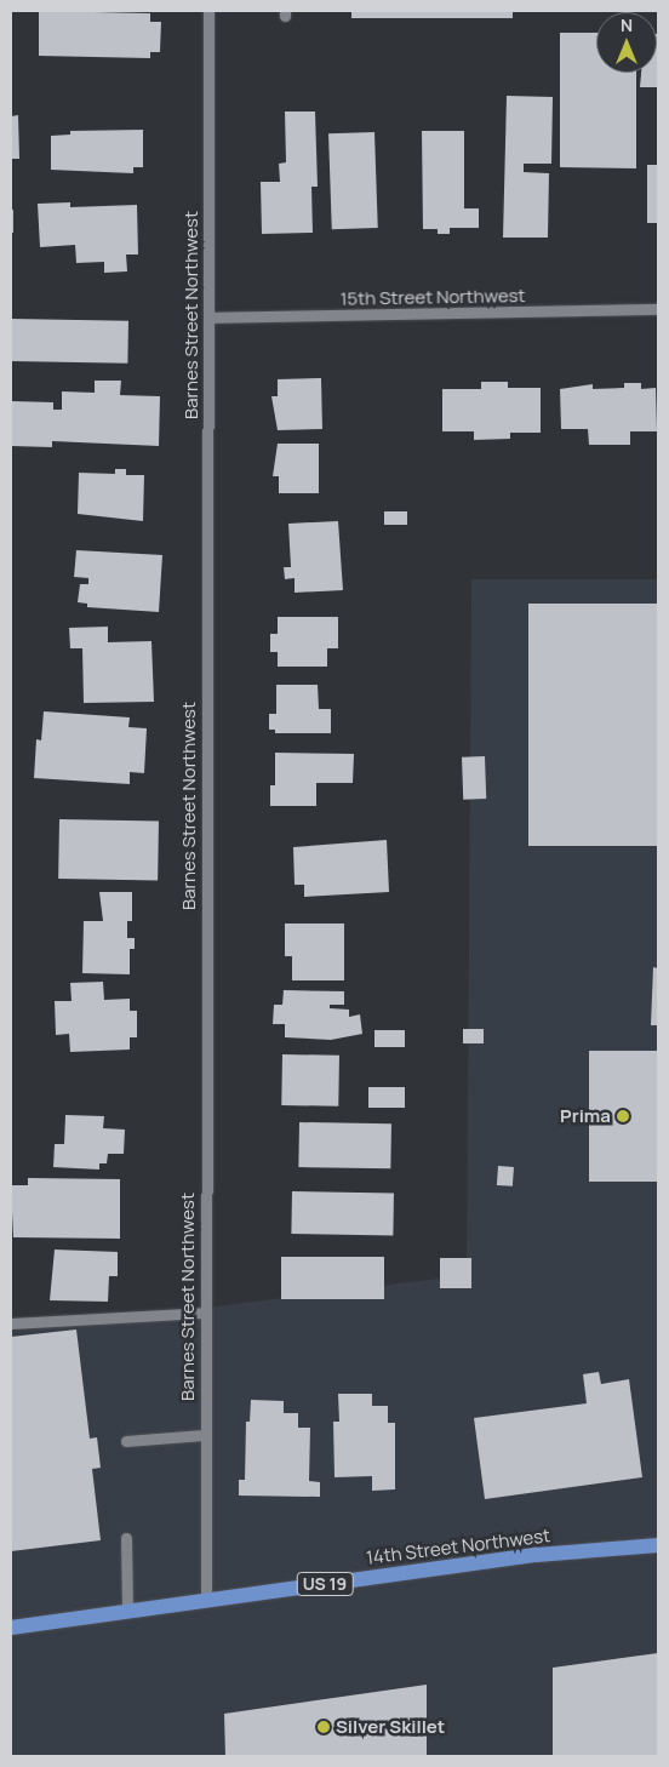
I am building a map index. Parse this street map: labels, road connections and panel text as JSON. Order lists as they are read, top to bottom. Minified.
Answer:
{"streets":{"main road":["14th Street Northwest","US 19"],"street":["15th Street Northwest","Barnes Street Northwest"]},"crossings":[["15th Street Northwest","Barnes Street Northwest"],["Barnes Street Northwest","14th Street Northwest"]],"places":["Prima","Silver Skillet"],"north":"top"}
